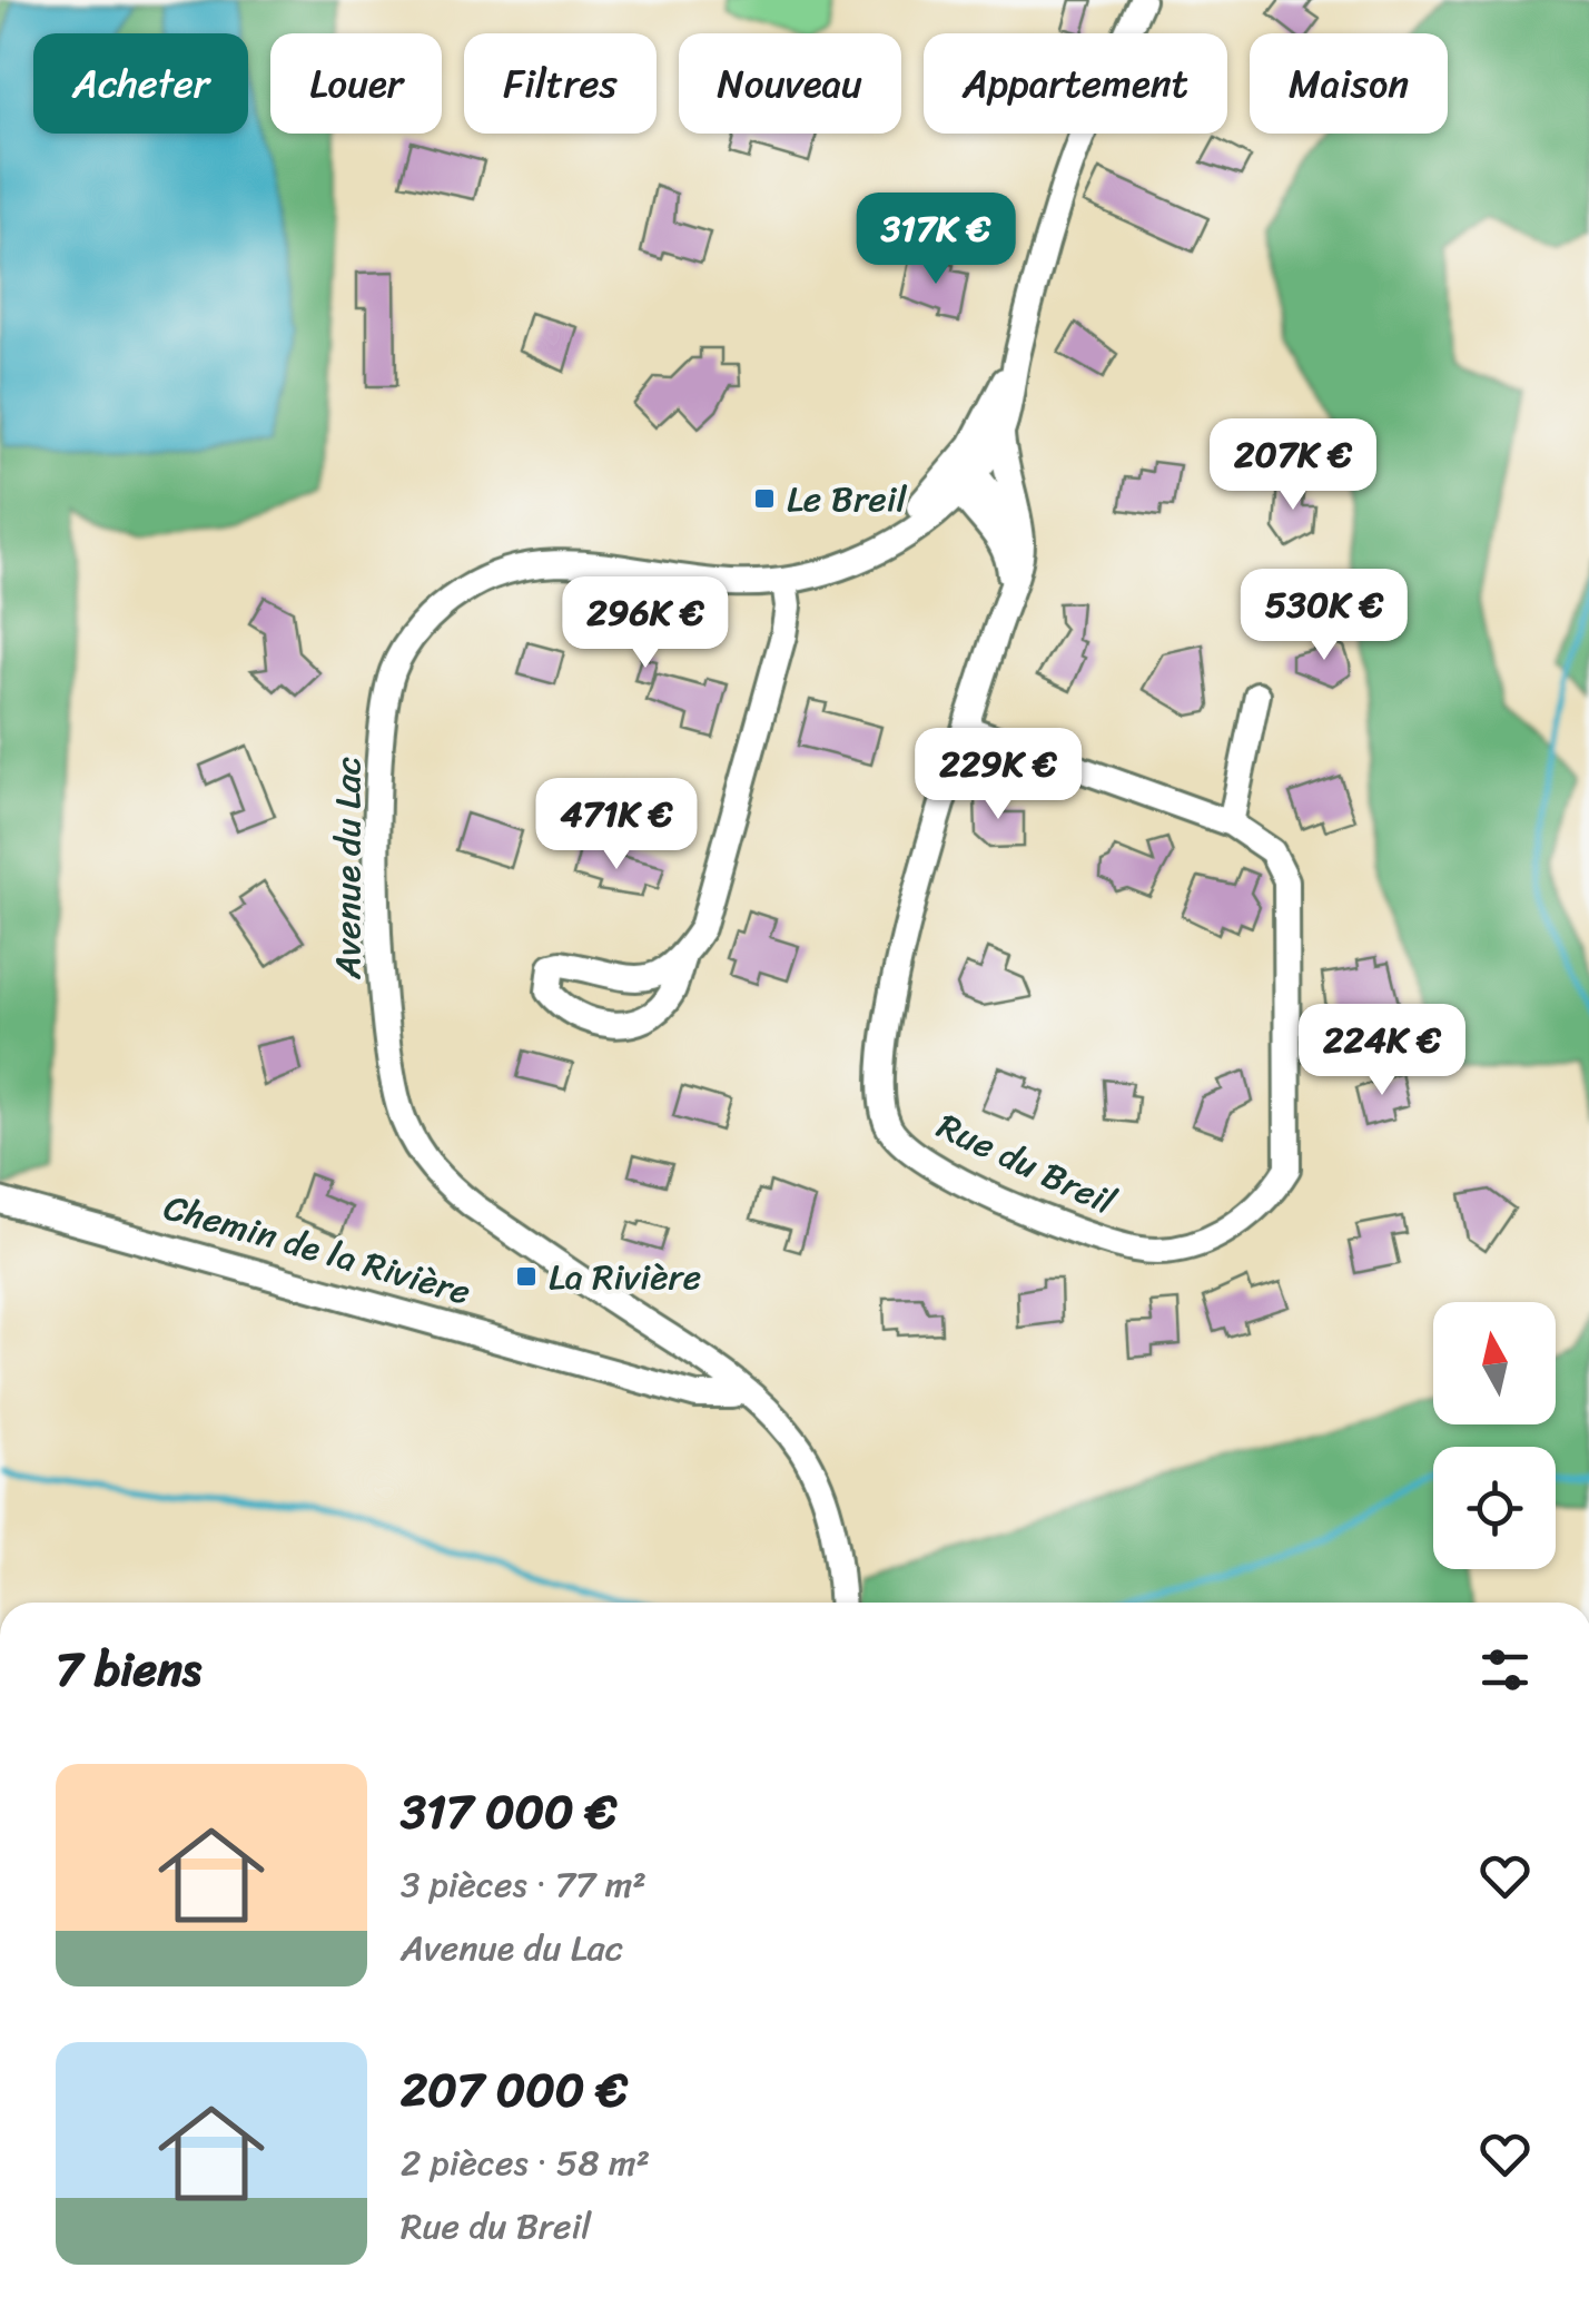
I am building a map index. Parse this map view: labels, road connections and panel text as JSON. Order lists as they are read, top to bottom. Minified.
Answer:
{"streets":{"street":["Avenue du Lac","Rue du Breil","Chemin de la Rivière"]},"crossings":[["Avenue du Lac","Rue du Breil"],["Avenue du Lac","Chemin de la Rivière"]],"places":{"transit":["Le Breil","La Rivière"]},"north":"top","page":{"chip":["Acheter","Louer","Filtres","Nouveau","Appartement","Maison"],"price":["317K €","207K €","530K €","296K €","229K €","471K €","224K €"],"heading":"7 biens","list":[{"name":"317 000 €","note":"3 pièces · 77 m² · Avenue du Lac"},{"name":"207 000 €","note":"2 pièces · 58 m² · Rue du Breil"}]}}
